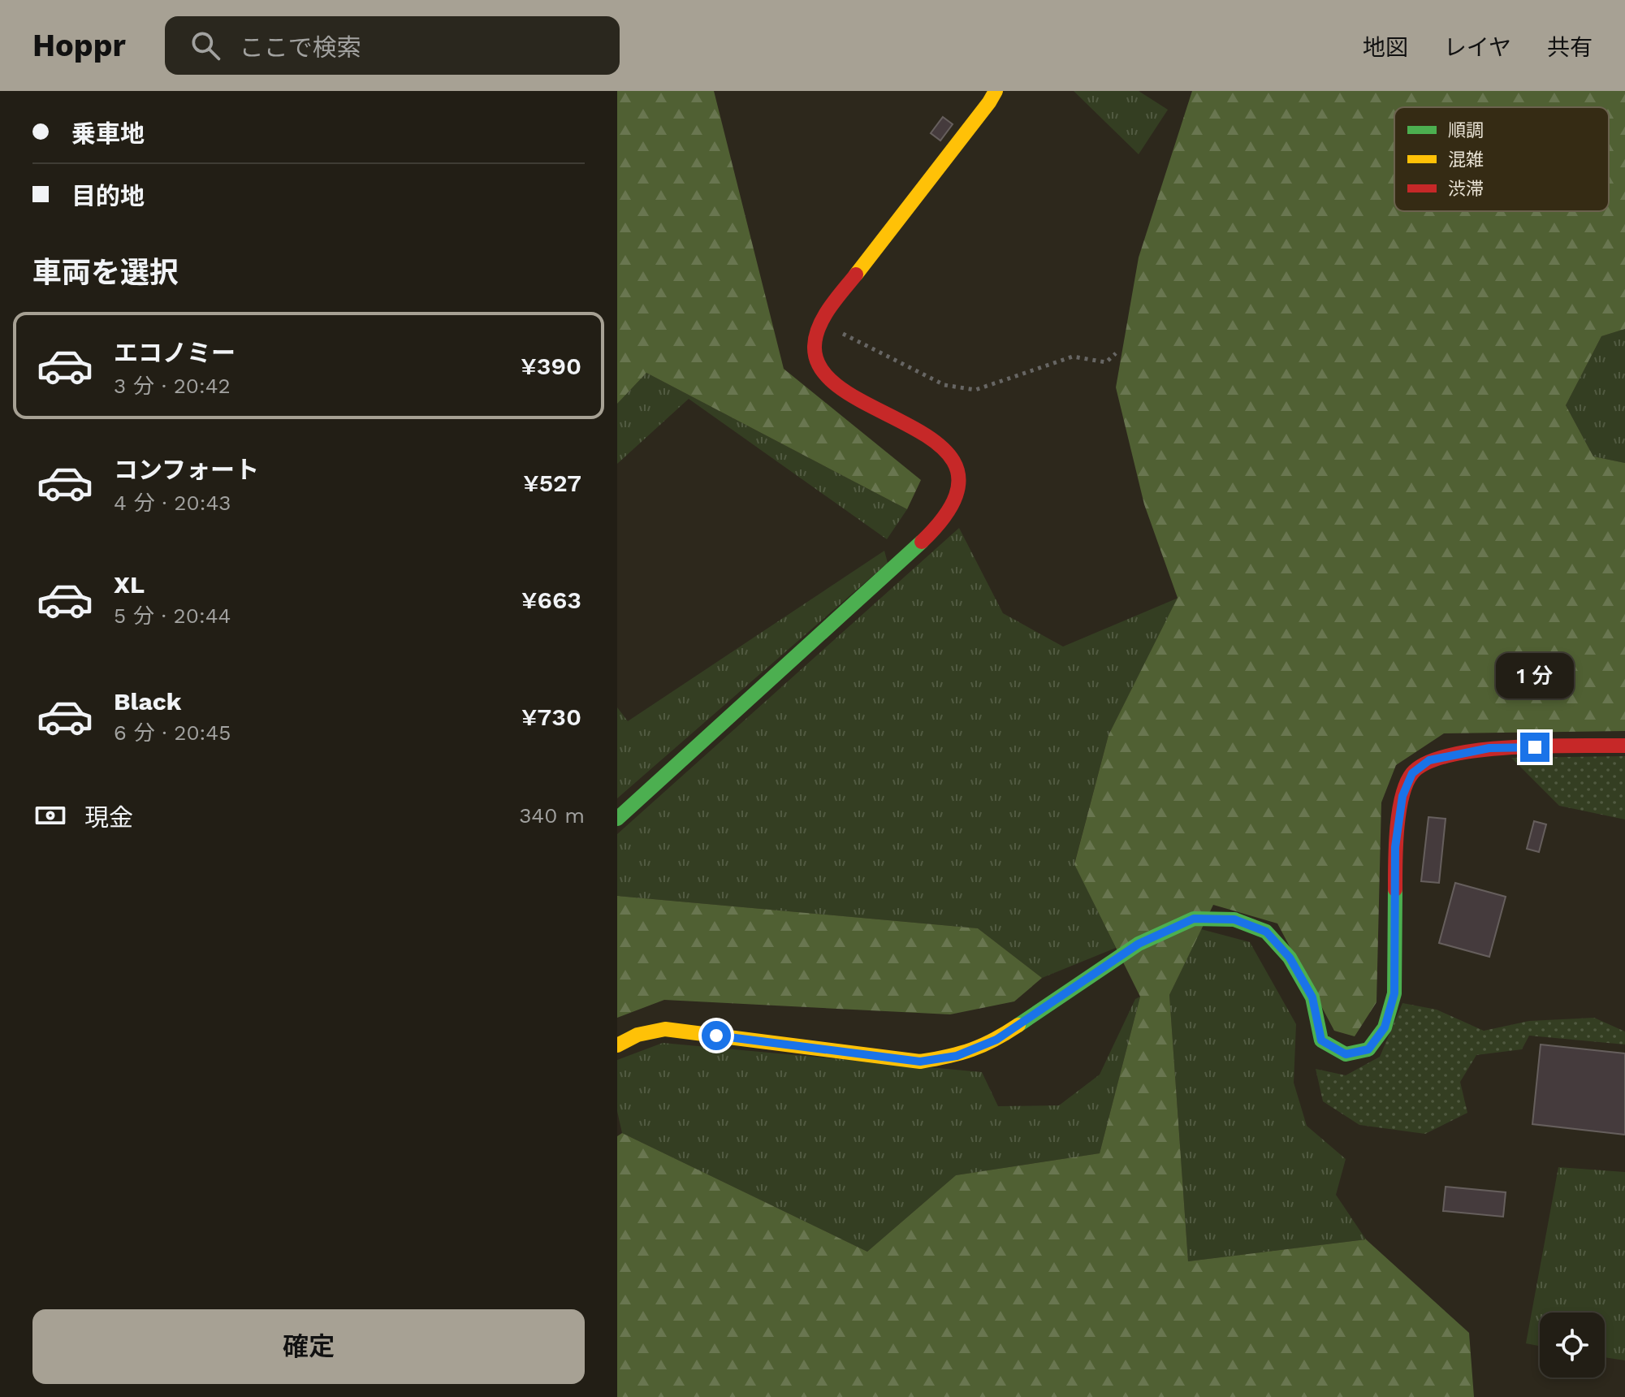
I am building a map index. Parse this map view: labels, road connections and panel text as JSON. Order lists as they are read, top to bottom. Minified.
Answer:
{"legend":["順調","混雑","渋滞"],"page":{"header":"Hoppr","search":"ここで検索","nav":["地図","レイヤ","共有"],"banner":["乗車地","目的地"],"heading":"車両を選択","list":[{"name":"エコノミー","note":"3 分 · 20:42","value":"¥390"},{"name":"コンフォート","note":"4 分 · 20:43","value":"¥527"},{"name":"XL","note":"5 分 · 20:44","value":"¥663"},{"name":"Black","note":"6 分 · 20:45","value":"¥730"}],"bubble":"1 分","pay":["現金","340 m"],"buttons":"確定"}}
